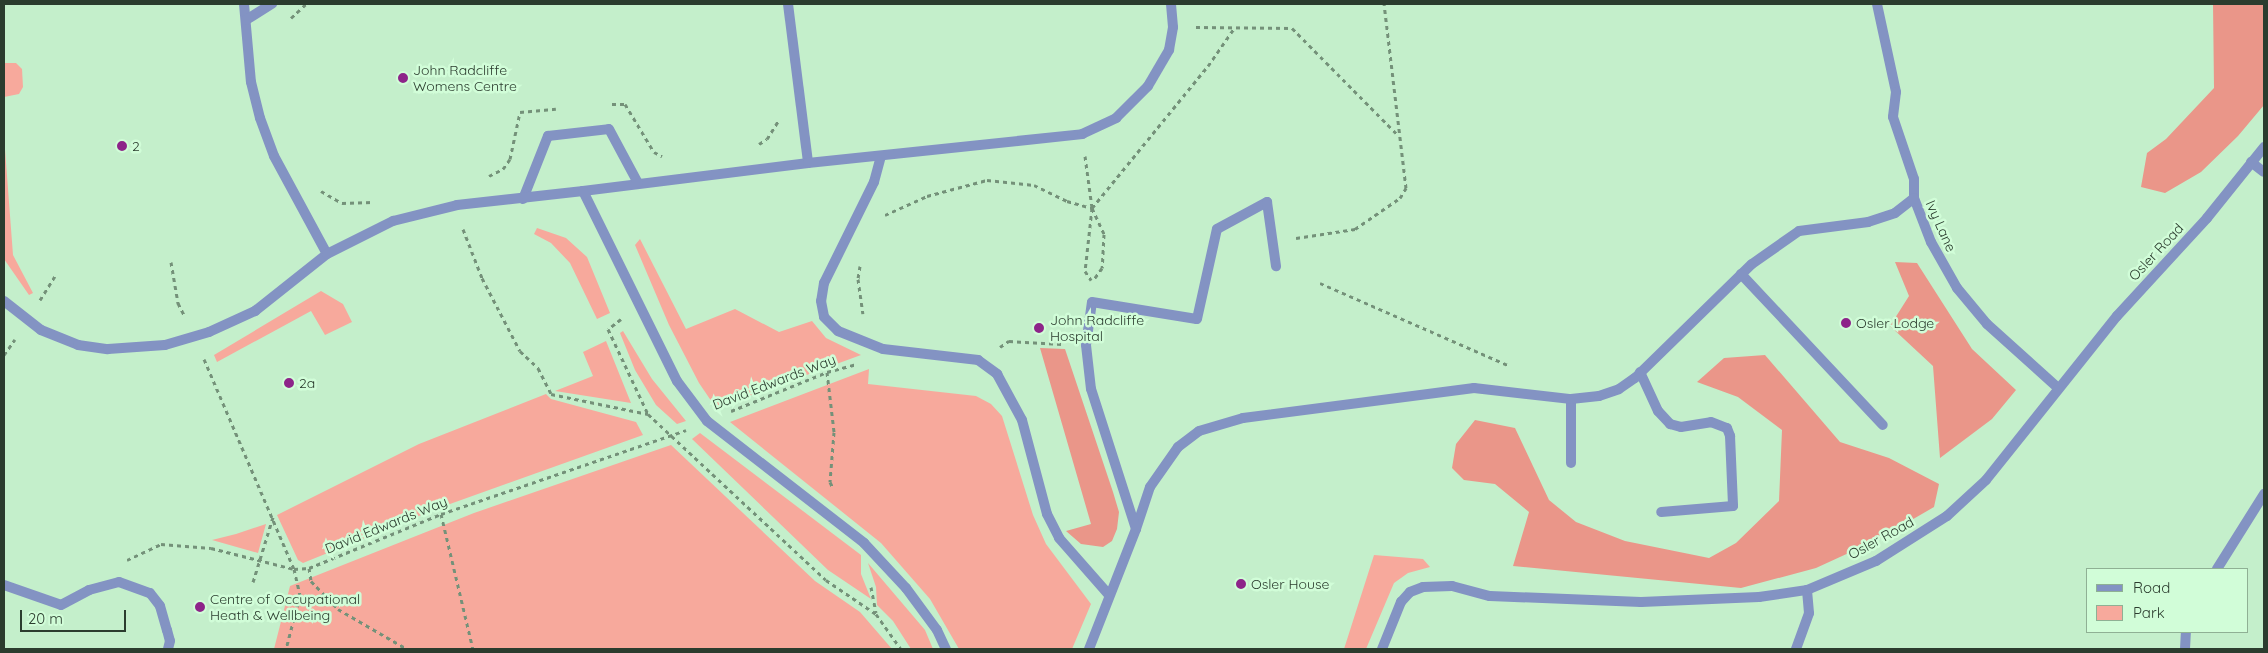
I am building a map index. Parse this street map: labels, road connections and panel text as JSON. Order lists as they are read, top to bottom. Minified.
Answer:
{"streets":{"street":["Ivy Lane","Osler Road"],"path":["David Edwards Way"]},"crossings":[["Ivy Lane","Osler Road"]],"places":["John Radcliffe Womens Centre","2","Osler Lodge","John Radcliffe Hospital","2a","Osler House","Centre of Occupational Heath & Wellbeing"],"legend":["Road","Park"],"scale_bar":"20 m"}
